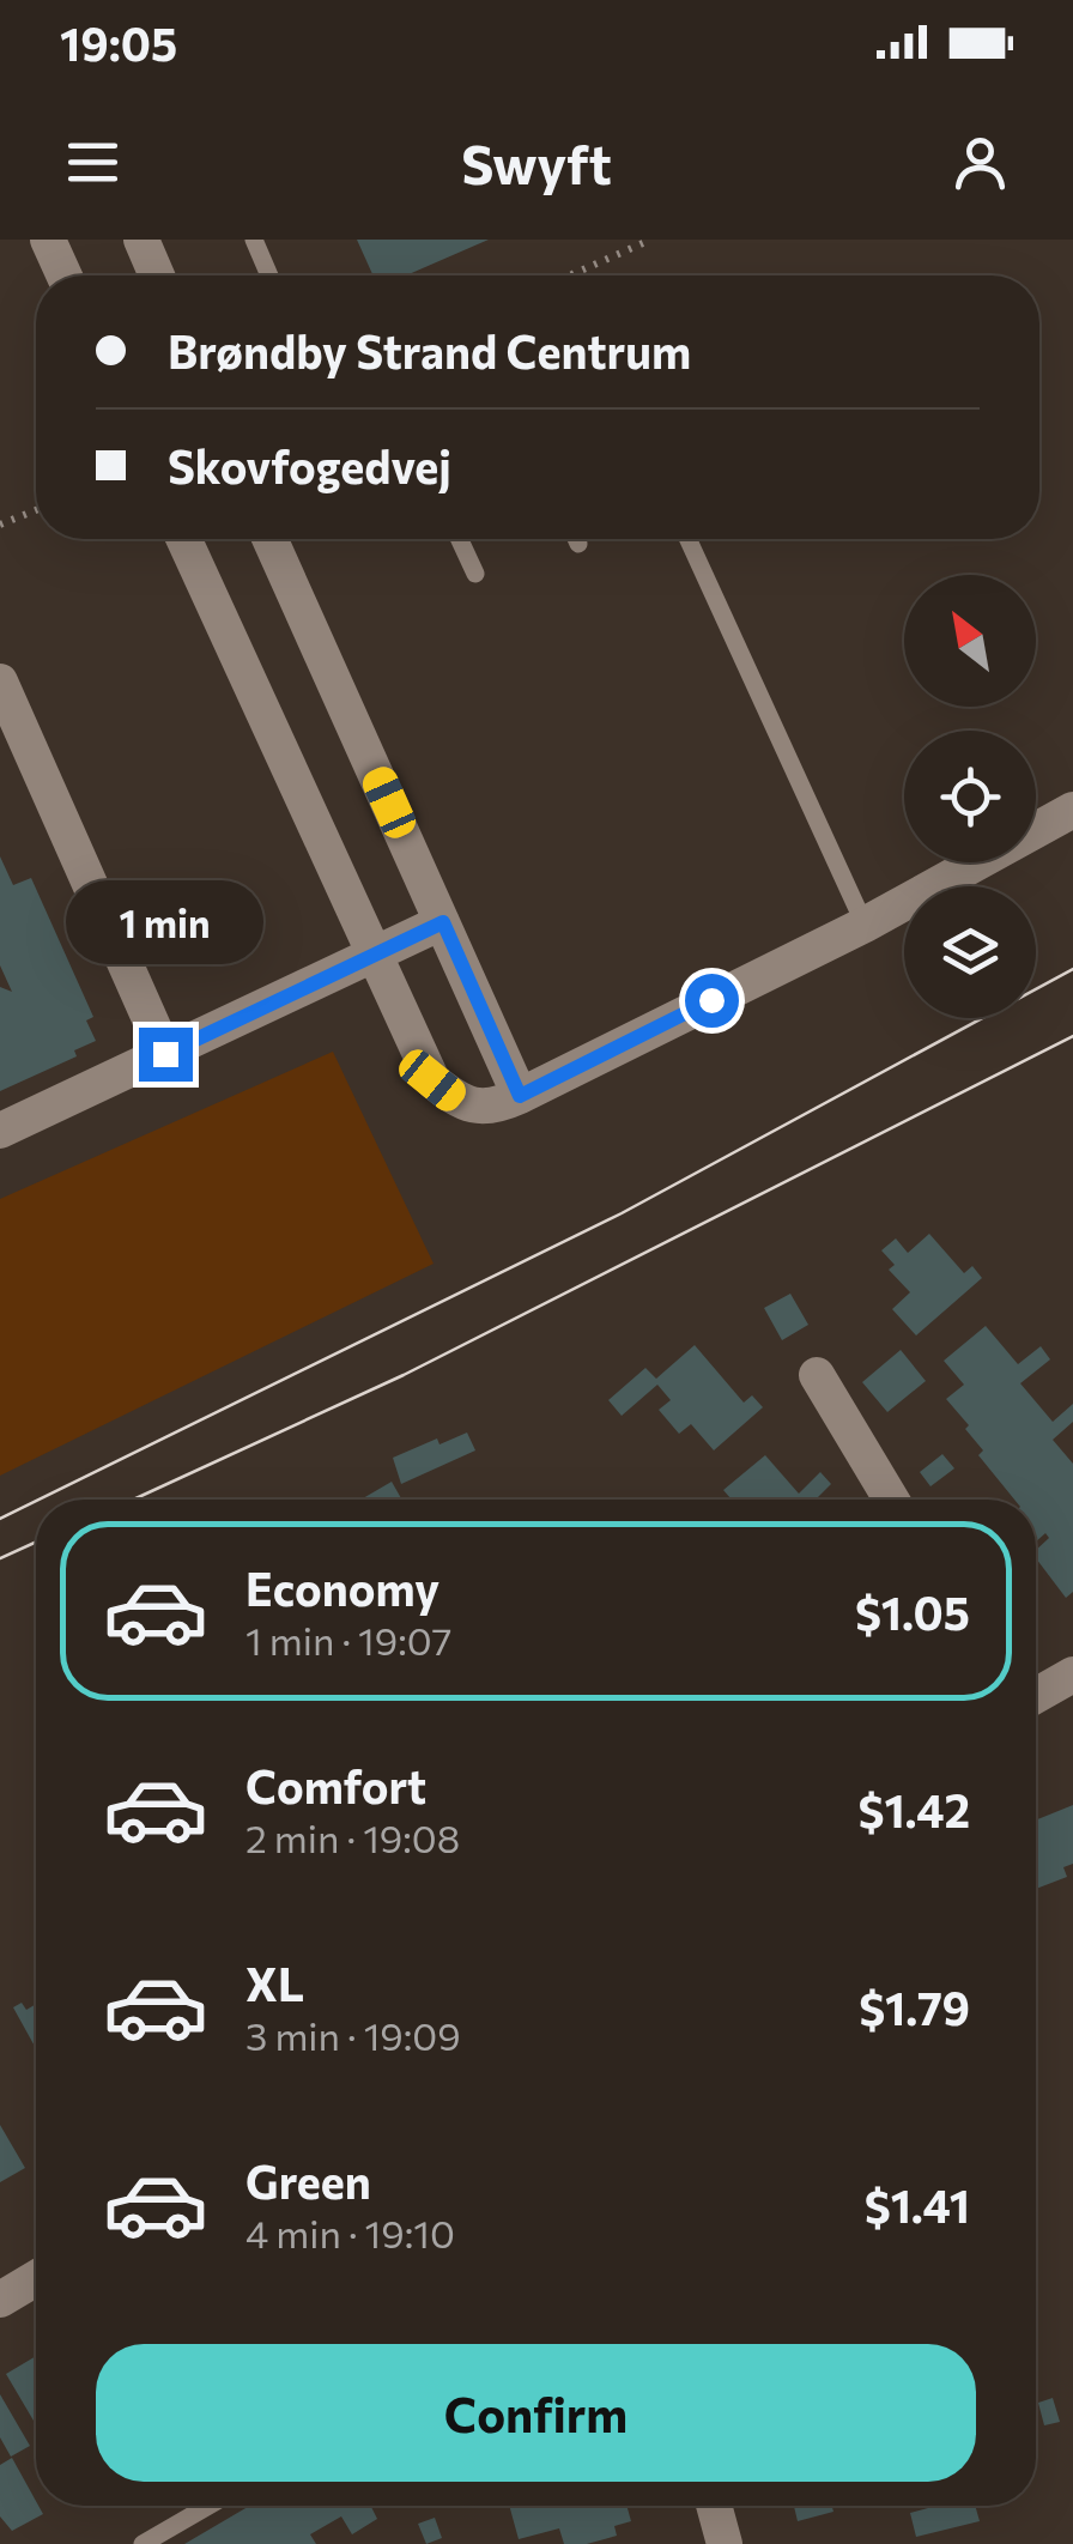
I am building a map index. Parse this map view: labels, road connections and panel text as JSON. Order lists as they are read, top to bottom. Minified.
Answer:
{"north":"top left","page":{"status":"19:05","header":"Swyft","banner":["Brøndby Strand Centrum","Skovfogedvej"],"bubble":"1 min","list":[{"name":"Economy","note":"1 min · 19:07","value":"$1.05"},{"name":"Comfort","note":"2 min · 19:08","value":"$1.42"},{"name":"XL","note":"3 min · 19:09","value":"$1.79"},{"name":"Green","note":"4 min · 19:10","value":"$1.41"}],"buttons":"Confirm"}}
